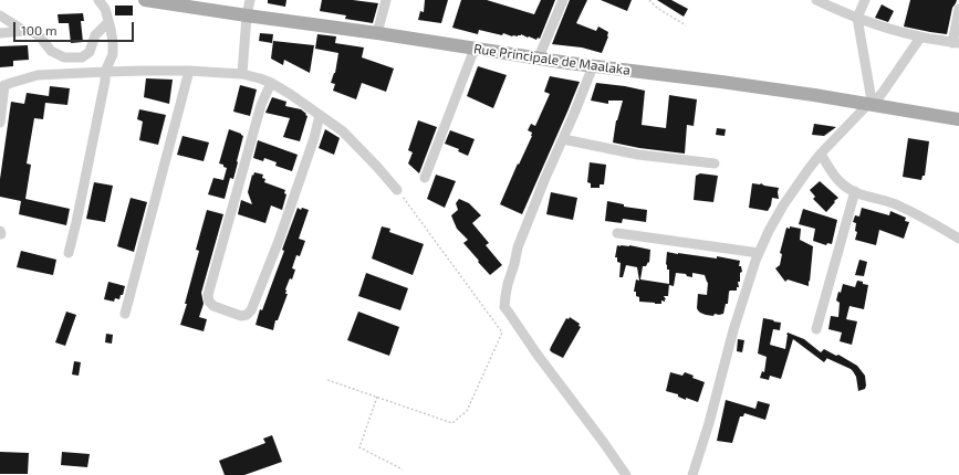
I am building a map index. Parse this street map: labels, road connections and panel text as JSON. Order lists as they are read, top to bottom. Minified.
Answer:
{"streets":{"main road":["Rue Principale de Maalaka"]},"scale_bar":"100 m"}
